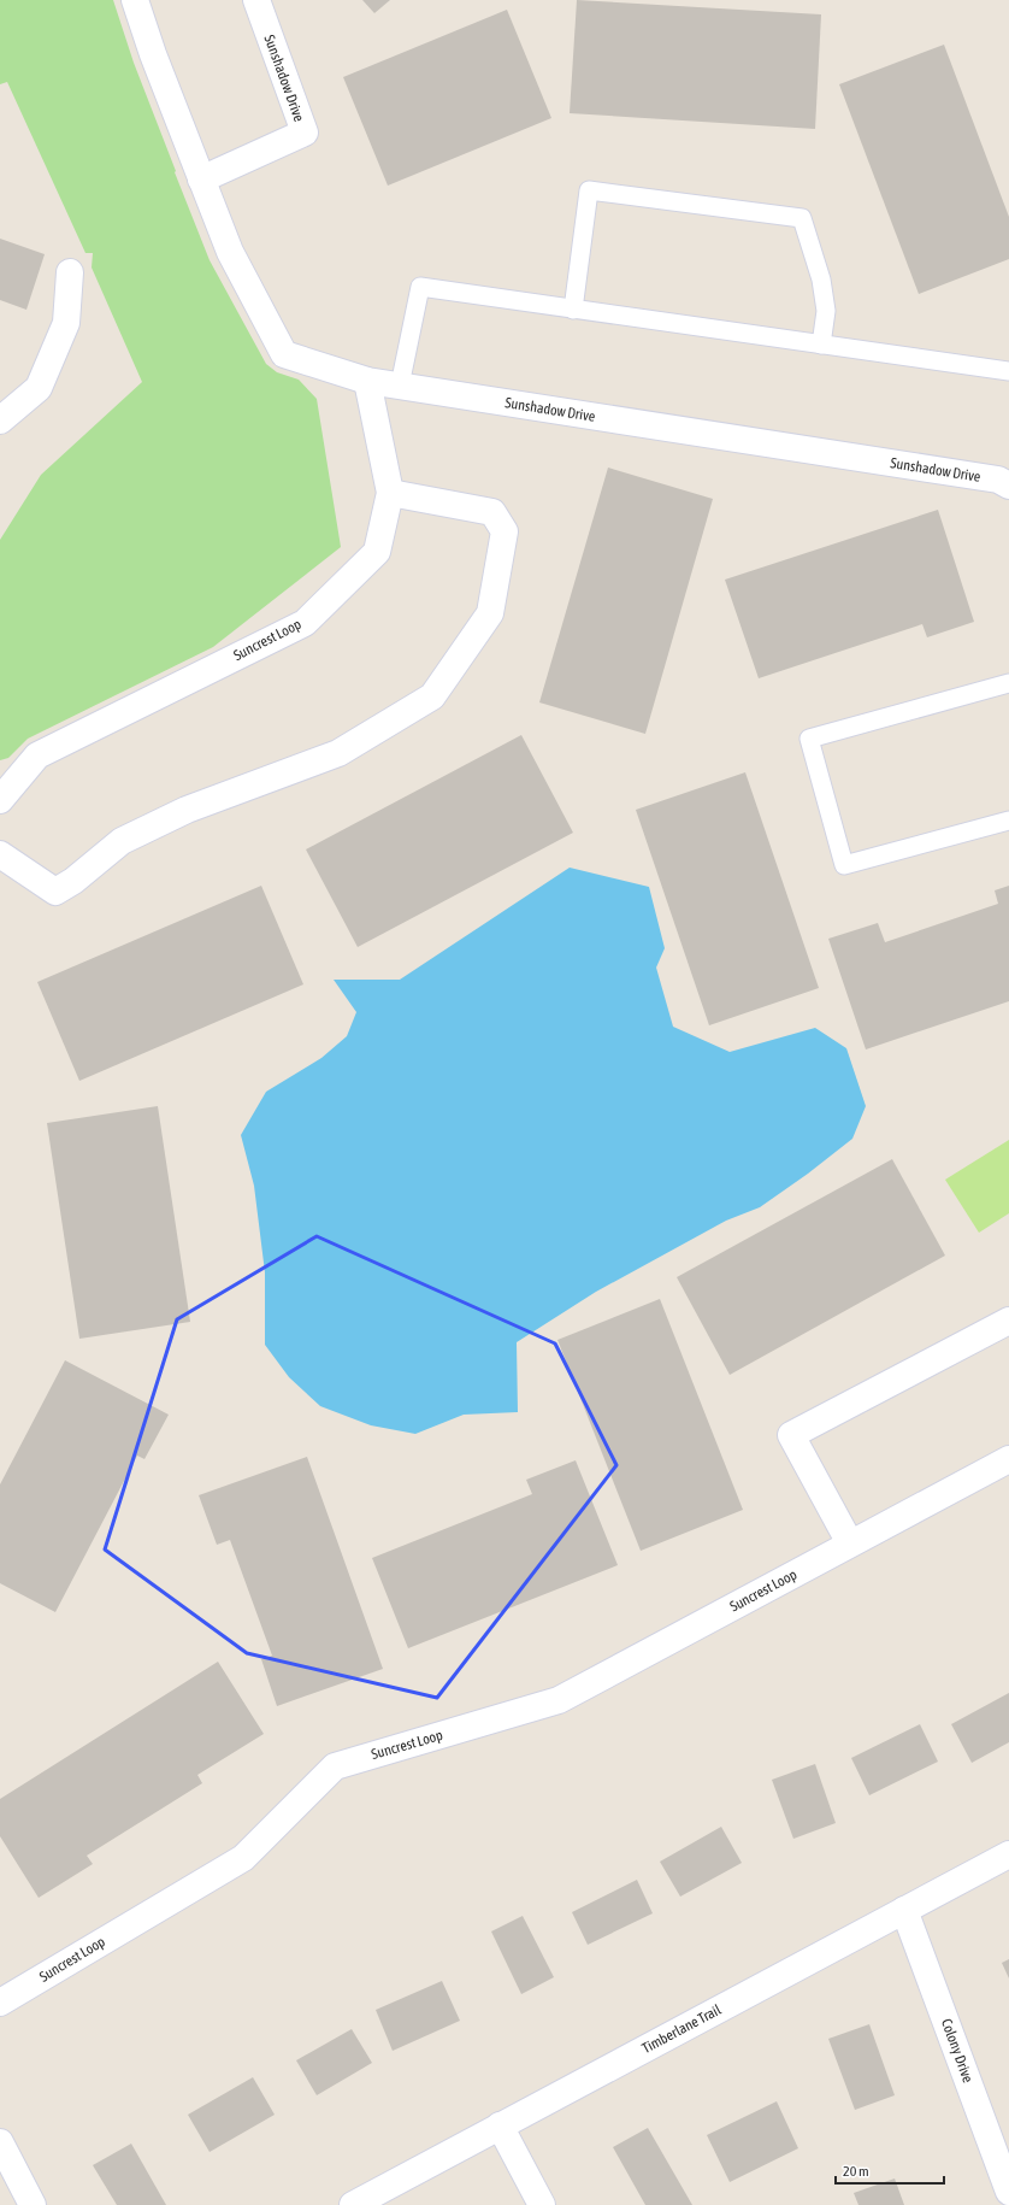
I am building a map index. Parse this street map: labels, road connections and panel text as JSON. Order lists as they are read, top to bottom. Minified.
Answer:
{"streets":{"street":["Sunshadow Drive","Suncrest Loop","Timberlane Trail","Colony Drive"]},"crossings":[["Sunshadow Drive","Suncrest Loop"],["Timberlane Trail","Colony Drive"]],"scale_bar":"20 m"}
